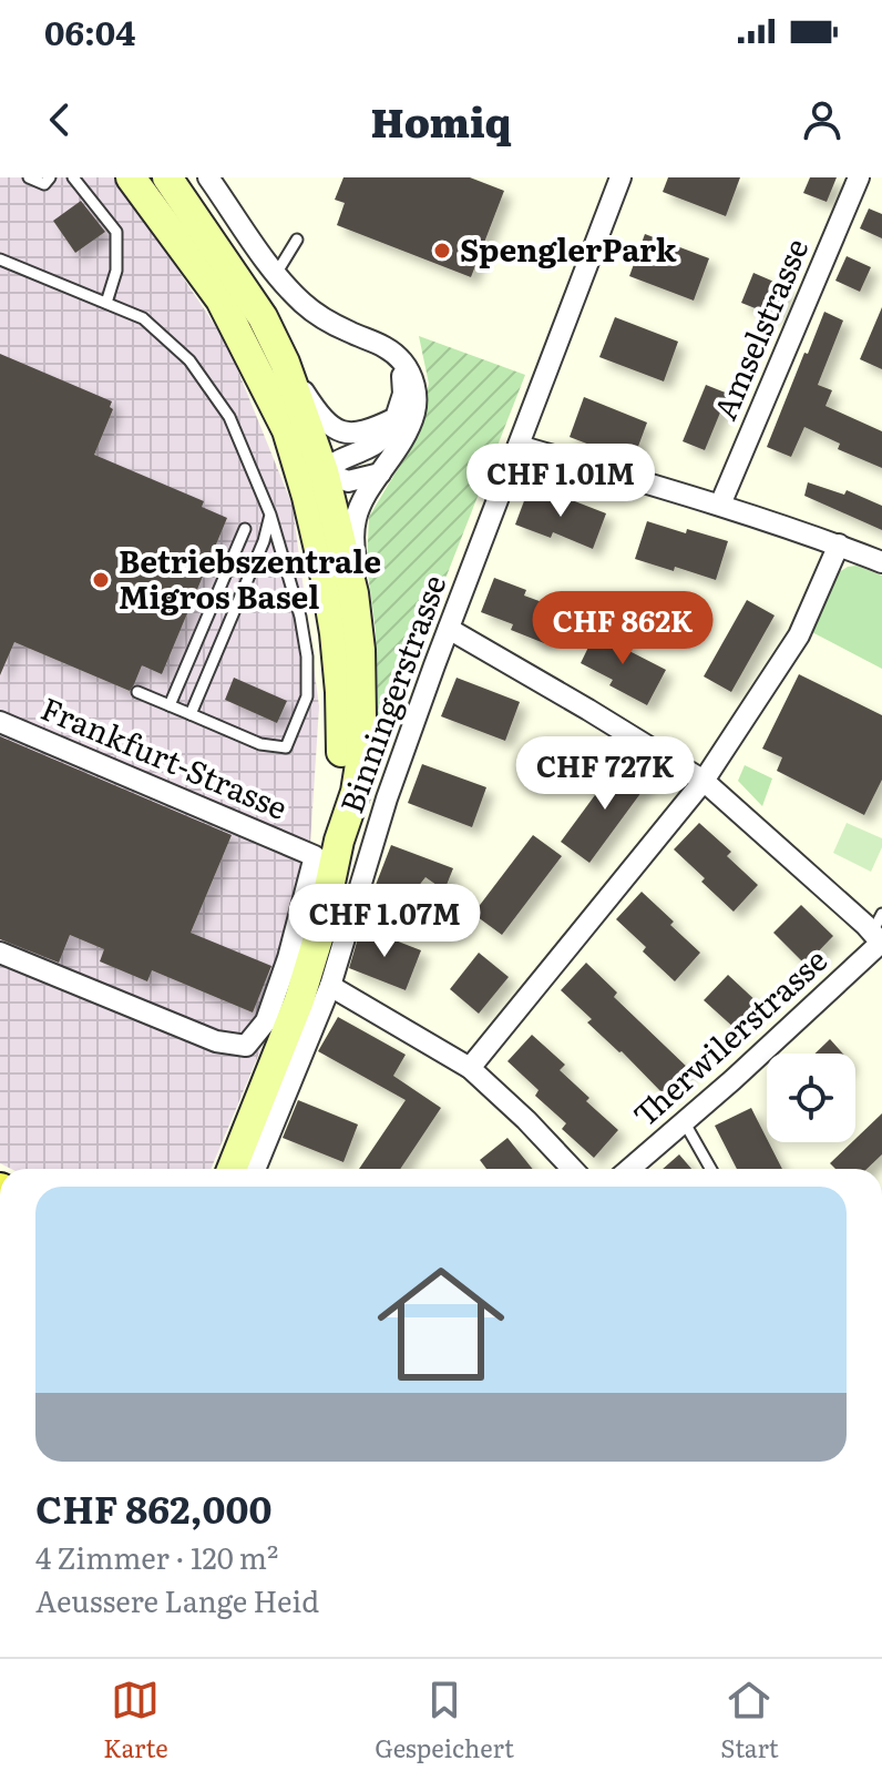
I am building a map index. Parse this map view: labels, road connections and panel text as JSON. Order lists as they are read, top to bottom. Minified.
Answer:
{"streets":{"street":["Amselstrasse","Binningerstrasse","Frankfurt-Strasse","Therwilerstrasse"]},"places":["SpenglerPark","Betriebszentrale Migros Basel"],"page":{"status":"06:04","header":"Homiq","price":["CHF 1.01M","CHF 862K","CHF 727K","CHF 1.07M"],"list":[{"name":"CHF 862,000","note":"4 Zimmer · 120 m² · Aeussere Lange Heid"}],"tabs":["Karte","Gespeichert","Start"]}}
